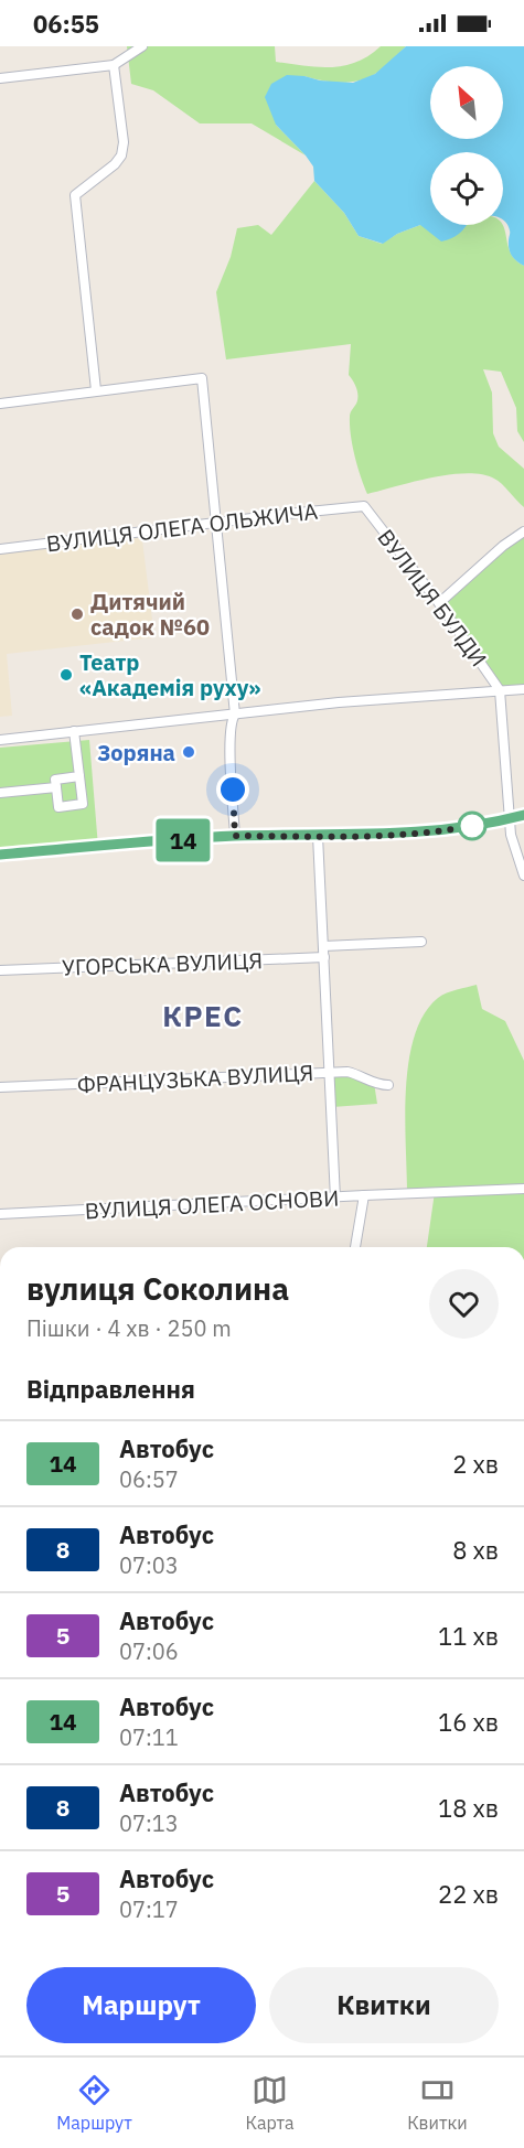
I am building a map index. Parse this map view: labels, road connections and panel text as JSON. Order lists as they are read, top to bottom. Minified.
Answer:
{"streets":{"street":["ВУЛИЦЯ ОЛЕГА ОЛЬЖИЧА","ВУЛИЦЯ БУЛДИ","УГОРСЬКА ВУЛИЦЯ","ФРАНЦУЗЬКА ВУЛИЦЯ","ВУЛИЦЯ ОЛЕГА ОСНОВИ"]},"crossings":[["ВУЛИЦЯ ОЛЕГА ОЛЬЖИЧА","ВУЛИЦЯ БУЛДИ"]],"districts":["КРЕС"],"places":["Дитячий садок №60","Театр «Академія руху»","Зоряна"],"lines":["bus line 14"],"north":"top left","page":{"status":"06:55","on_map":"14","heading":[["вулиця Соколина","Пішки · 4 хв · 250 m"],"Відправлення"],"list":[{"mark":"14","name":"Автобус","note":"06:57","value":"2 хв"},{"mark":"8","name":"Автобус","note":"07:03","value":"8 хв"},{"mark":"5","name":"Автобус","note":"07:06","value":"11 хв"},{"mark":"14","name":"Автобус","note":"07:11","value":"16 хв"},{"mark":"8","name":"Автобус","note":"07:13","value":"18 хв"},{"mark":"5","name":"Автобус","note":"07:17","value":"22 хв"}],"buttons":["Маршрут","Квитки"],"tabs":["Маршрут","Карта","Квитки"]}}
